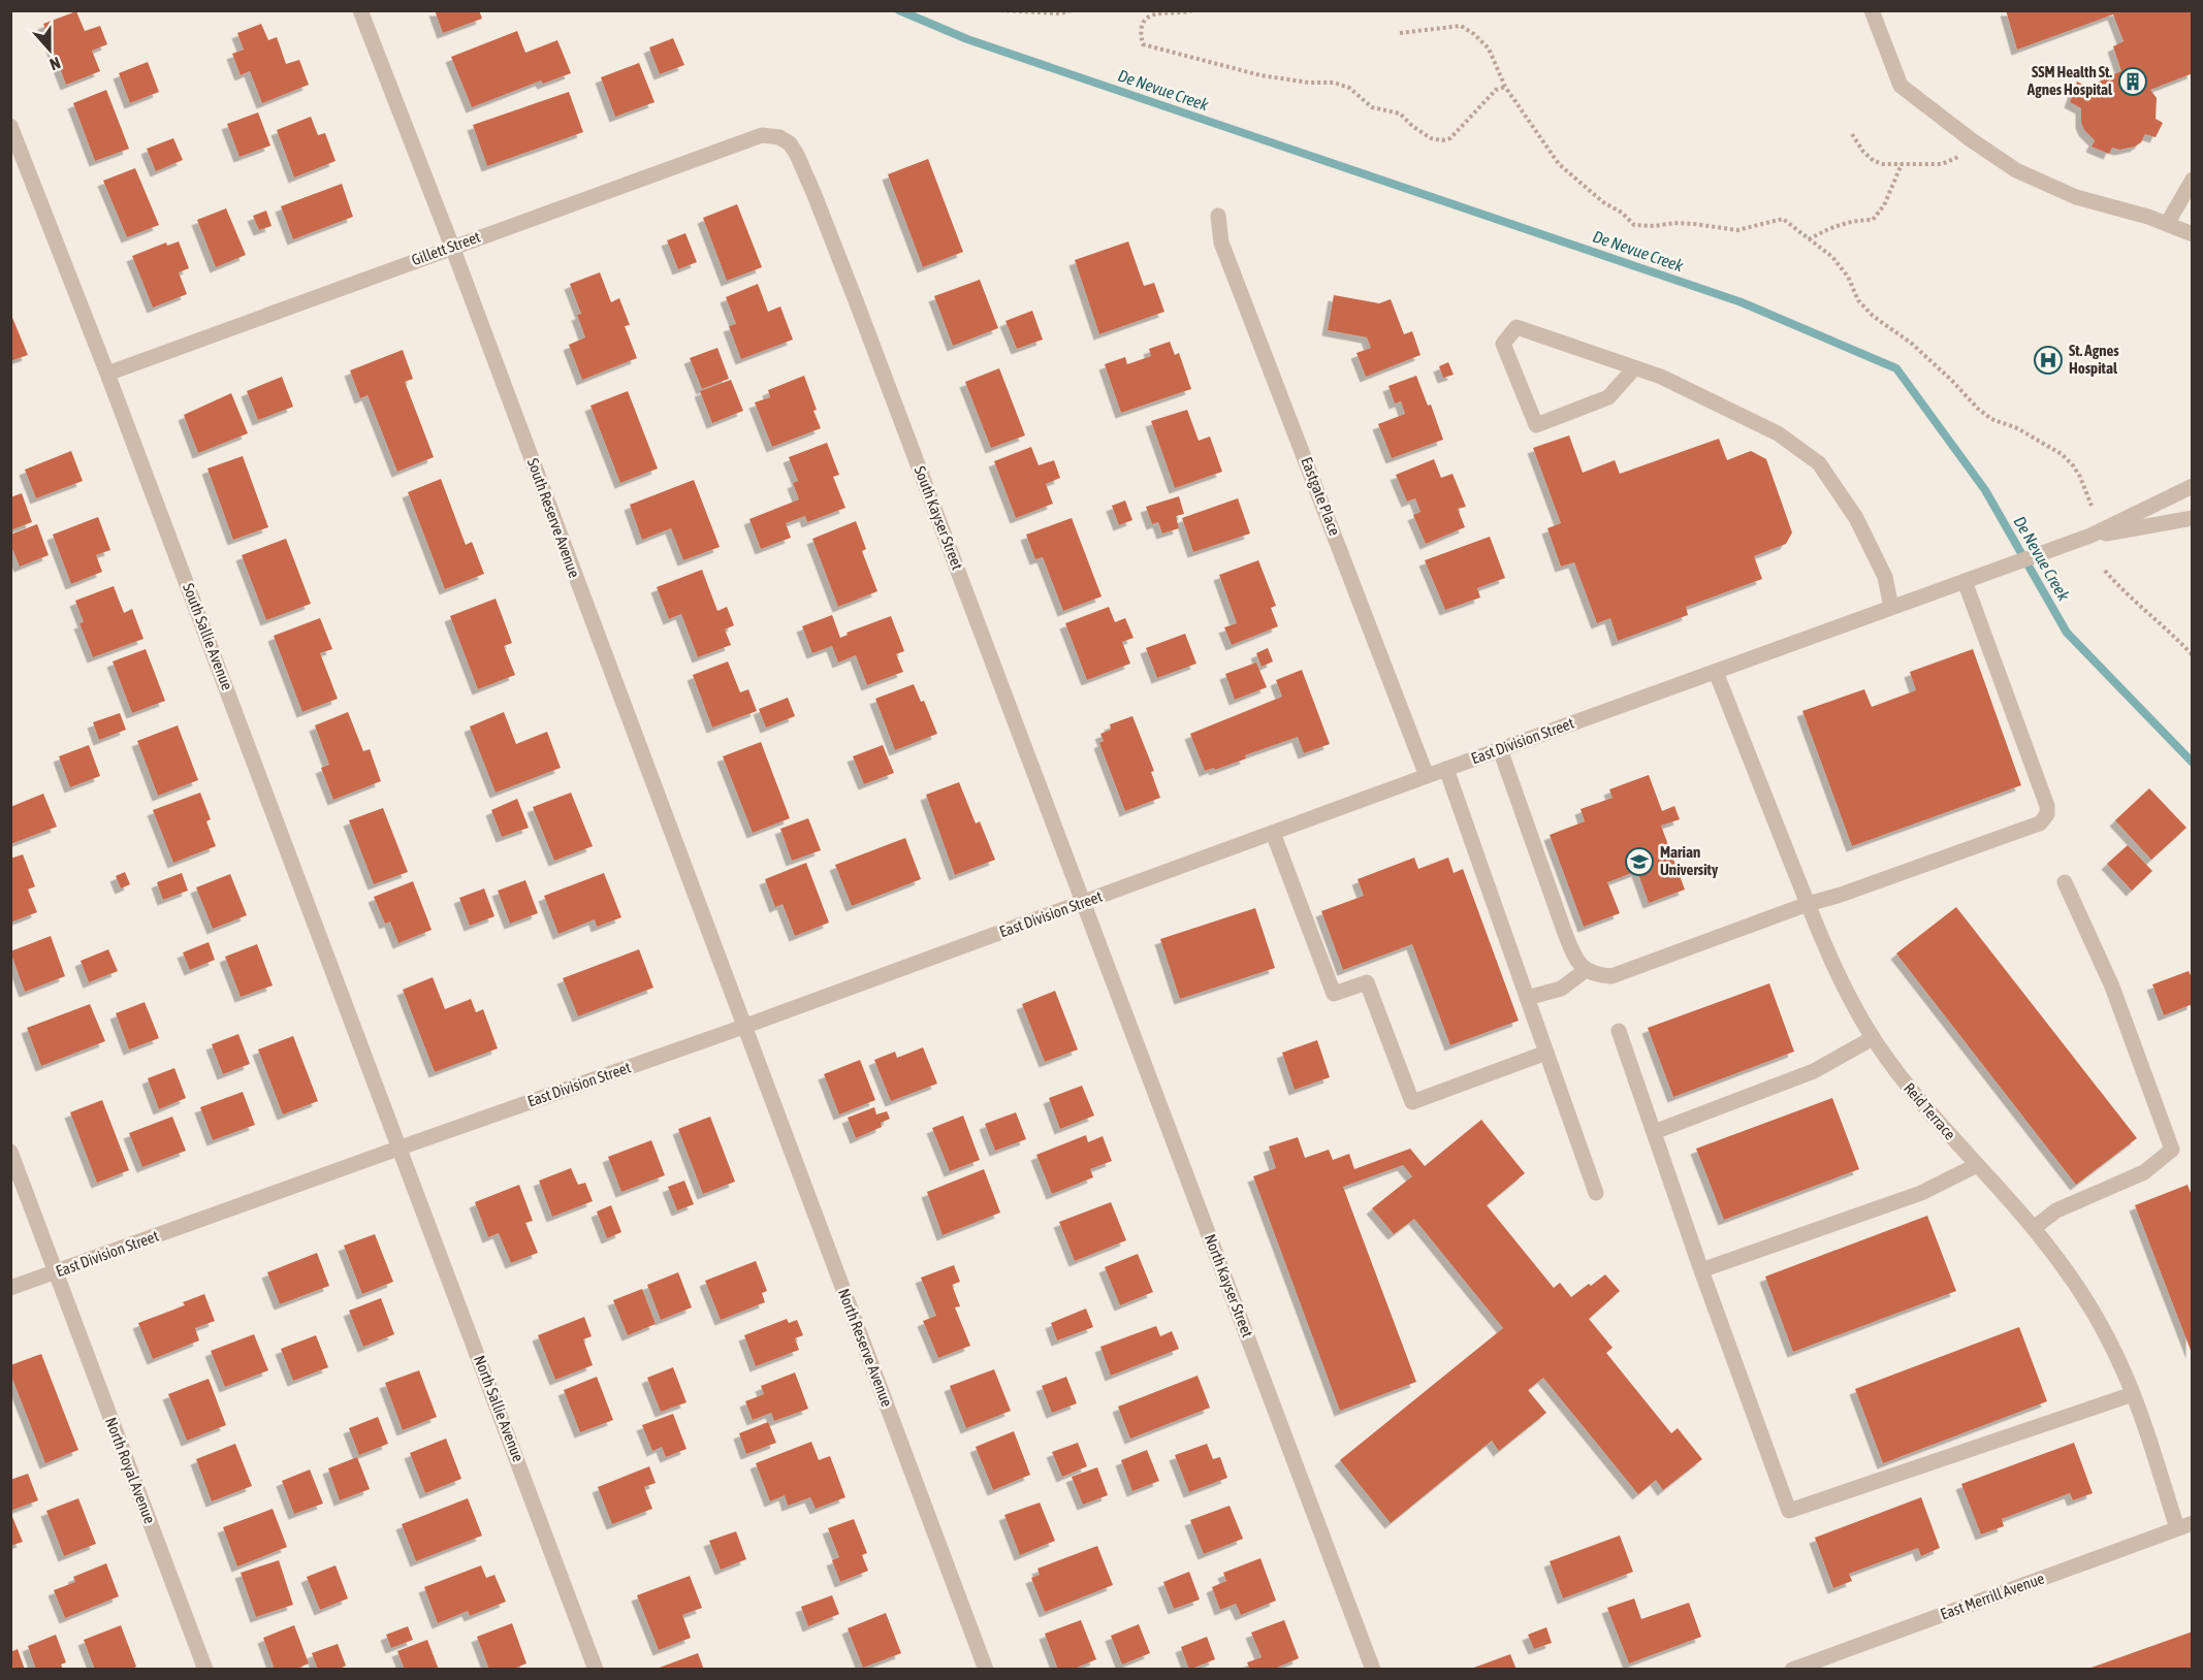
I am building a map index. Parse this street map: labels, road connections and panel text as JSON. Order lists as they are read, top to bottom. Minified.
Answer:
{"streets":{"street":["Gillett Street","Eastgate Place","South Reserve Avenue","South Kayser Street","South Sallie Avenue","East Division Street","Reid Terrace","North Kayser Street","North Reserve Avenue","North Sallie Avenue","North Royal Avenue","East Merrill Avenue"]},"crossings":[["Gillett Street","South Reserve Avenue"],["Gillett Street","South Kayser Street"],["Gillett Street","South Sallie Avenue"],["Eastgate Place","East Division Street"],["South Reserve Avenue","East Division Street"],["South Reserve Avenue","North Reserve Avenue"],["South Kayser Street","East Division Street"],["South Kayser Street","North Kayser Street"],["South Sallie Avenue","East Division Street"],["South Sallie Avenue","North Sallie Avenue"],["East Division Street","Reid Terrace"],["East Division Street","North Kayser Street"],["East Division Street","North Reserve Avenue"],["East Division Street","North Sallie Avenue"],["East Division Street","North Royal Avenue"],["Reid Terrace","East Merrill Avenue"]],"water":["De Nevue Creek"],"places":{"building":["SSM Health St. Agnes Hospital"],"hospital":["St. Agnes Hospital"],"school or university":["Marian University"]},"north":"bottom"}
